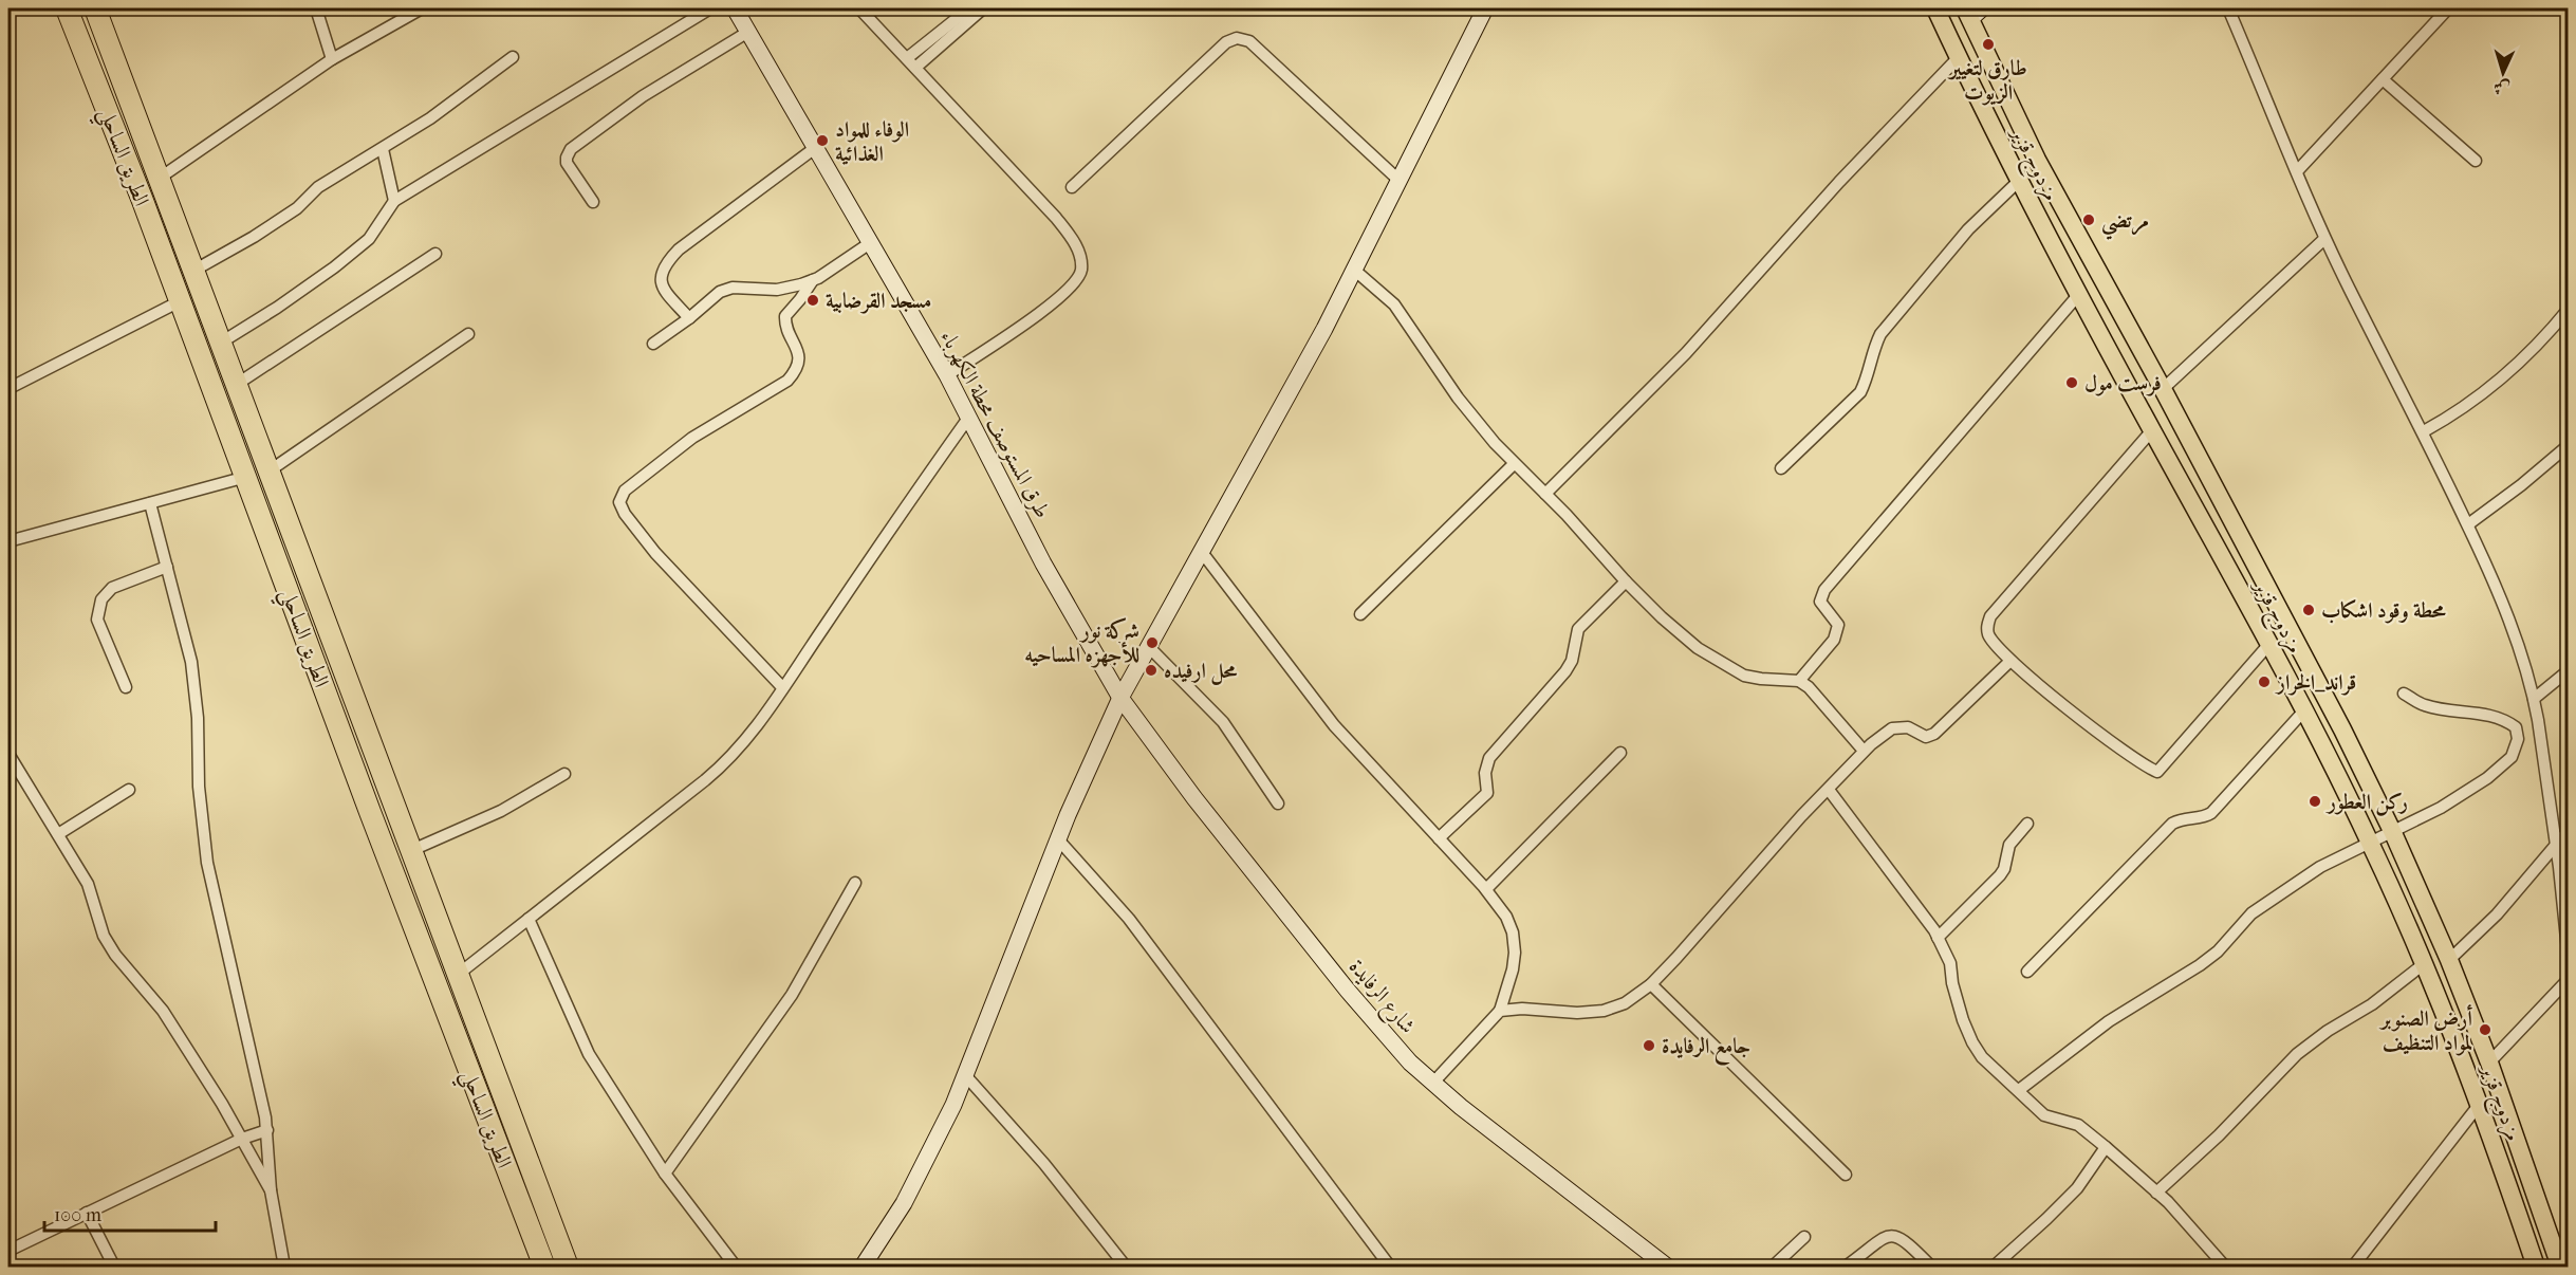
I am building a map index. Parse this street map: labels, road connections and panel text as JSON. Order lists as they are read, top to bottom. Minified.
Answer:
{"streets":{"highway":["الطريق الساحلي"],"main road":["مزدوج قزير"],"street":["طرق المستوصف محطة الكهرباء","شارع الرفايدة"]},"crossings":[["طرق المستوصف محطة الكهرباء","شارع الرفايدة"]],"places":["طارق لتغيير الزيوت","الوفاء للمواد الغذائية","مرتضي","مسجد القرضابية","فرست مول","محطة وقود اشكاب","شركة نور للأجهزه المساحيه","محل ارفيده","قراند_الخراز","ركن العطور","أرض الصنوبر لمواد التنظيف","جامع الرفايدة"],"scale_bar":"100 m","north":"bottom"}
